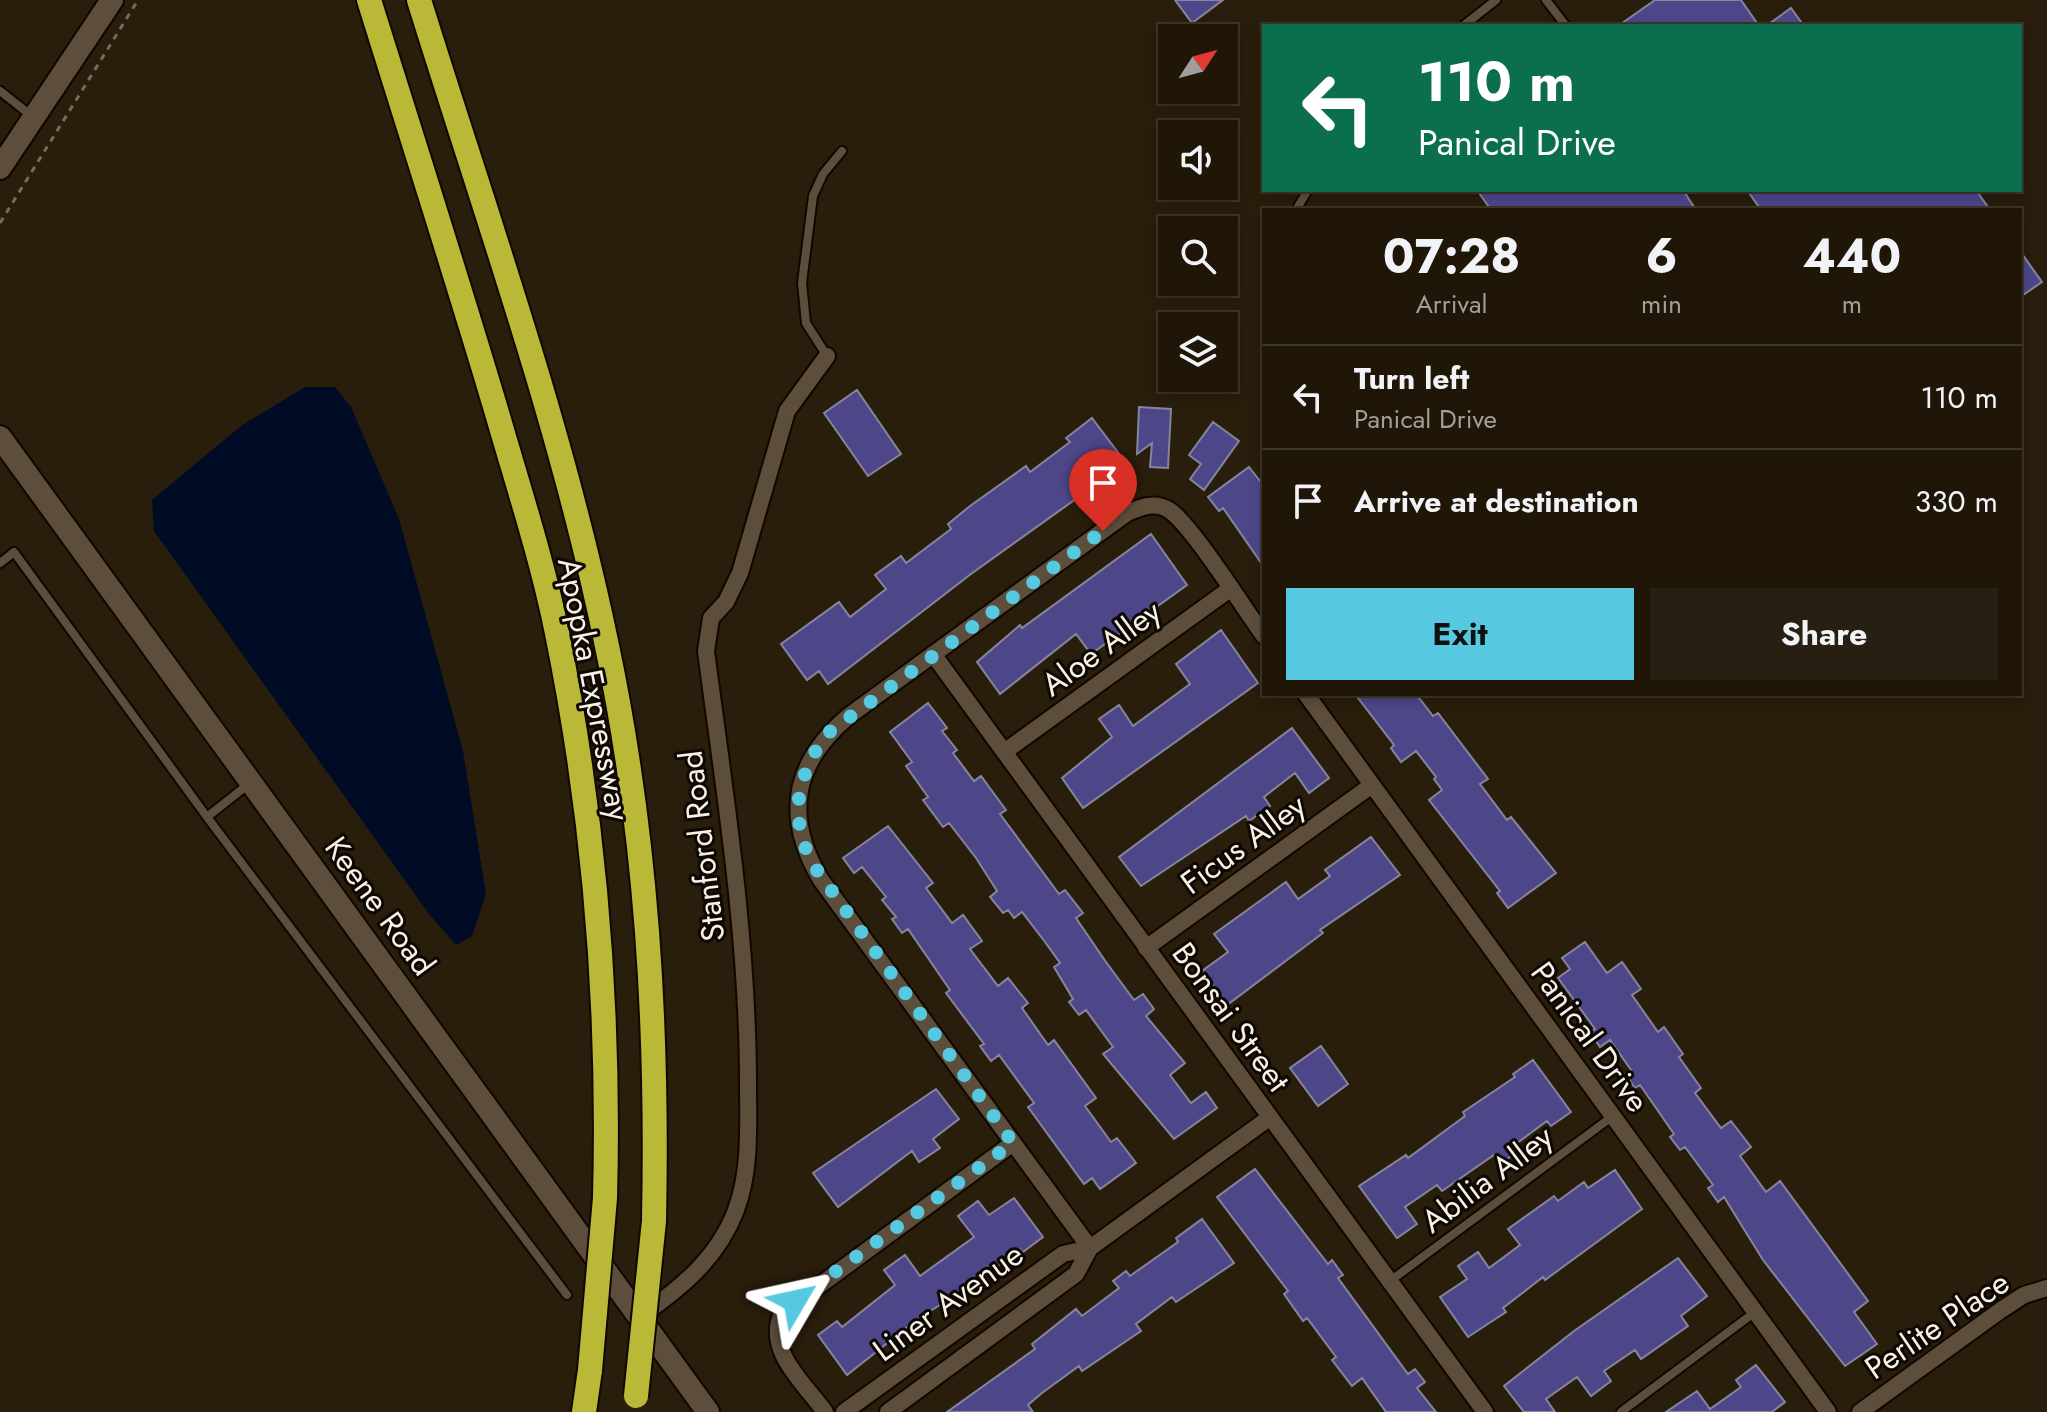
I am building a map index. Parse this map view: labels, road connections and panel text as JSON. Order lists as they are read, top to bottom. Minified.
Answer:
{"streets":{"highway":["Apopka Expressway"],"main road":["Keene Road"],"street":["Aloe Alley","Ficus Alley","Stanford Road","Bonsai Street","Panical Drive","Liner Avenue","Perlite Place"],"lane":["Abilia Alley"]},"crossings":[["Aloe Alley","Bonsai Street"],["Ficus Alley","Bonsai Street"],["Ficus Alley","Panical Drive"],["Stanford Road","Keene Road"],["Bonsai Street","Abilia Alley"],["Bonsai Street","Liner Avenue"],["Panical Drive","Abilia Alley"]],"north":"top right","page":{"turn":["110 m","Panical Drive"],"eta":["07:28","Arrival","6","min","440","m"],"list":[{"name":"Turn left","note":"Panical Drive","value":"110 m"},{"name":"Arrive at destination","value":"330 m"}],"buttons":["Exit","Share"]}}
